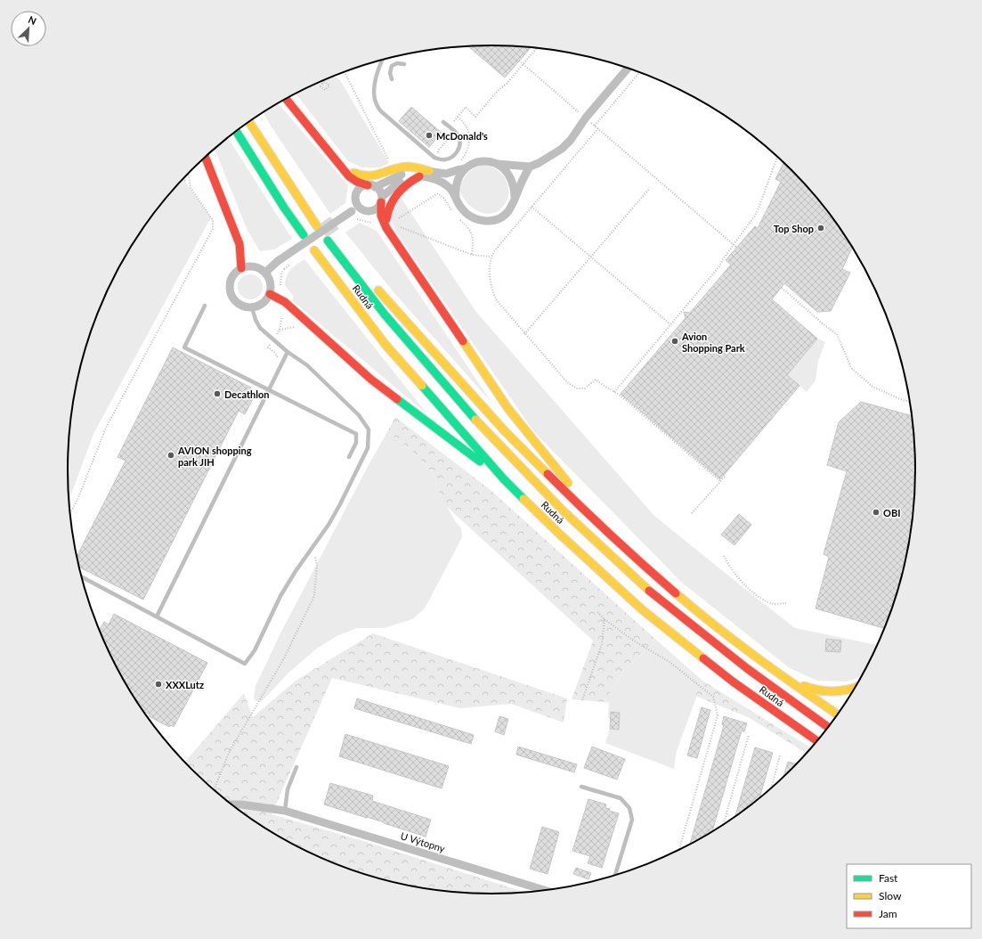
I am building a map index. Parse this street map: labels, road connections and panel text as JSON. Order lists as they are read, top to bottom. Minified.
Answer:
{"streets":{"highway":["Rudná"],"street":["U Výtopny"]},"places":["McDonald's","Top Shop","Avion Shopping Park","Decathlon","AVION shopping park JIH","OBI","XXXLutz"],"legend":["Fast","Slow","Jam"],"north":"top right"}
